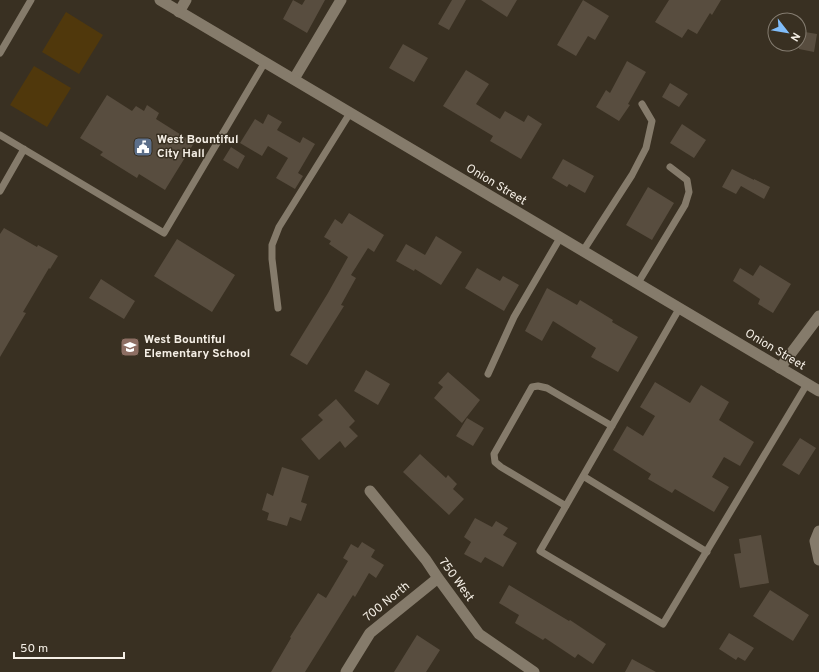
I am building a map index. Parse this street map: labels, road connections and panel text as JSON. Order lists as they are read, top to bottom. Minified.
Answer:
{"streets":{"street":["Onion Street","750 West","700 North"]},"crossings":[["750 West","700 North"]],"places":{"public building":["West Bountiful City Hall"],"school or university":["West Bountiful Elementary School"]},"scale_bar":"50 m","north":"bottom right"}
